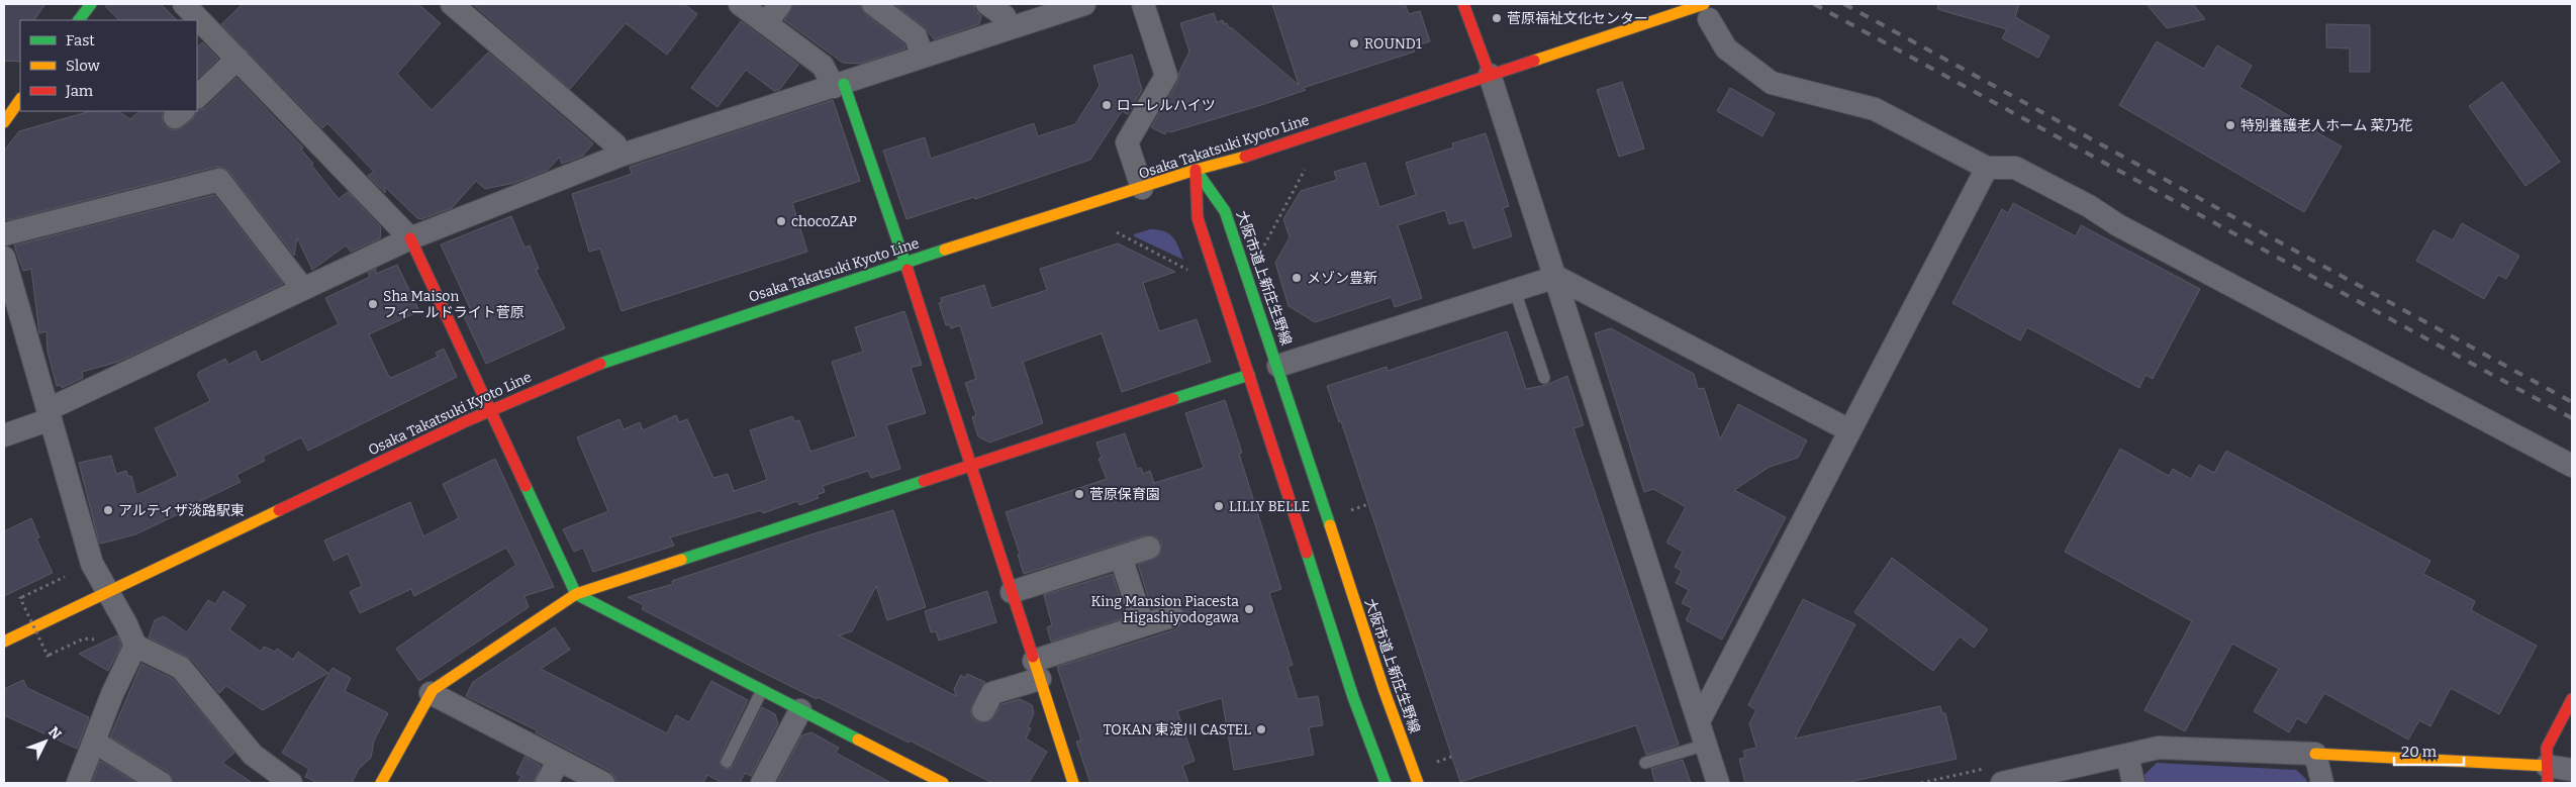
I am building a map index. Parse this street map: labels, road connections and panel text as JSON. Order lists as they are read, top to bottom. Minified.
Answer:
{"streets":{"main road":["Osaka Takatsuki Kyoto Line","大阪市道上新庄生野線"]},"crossings":[["Osaka Takatsuki Kyoto Line","大阪市道上新庄生野線"]],"places":["菅原福祉文化センター","ROUND1","ローレルハイツ","特別養護老人ホーム 菜乃花","chocoZAP","メゾン豊新","Sha Maison フィールドライト菅原","菅原保育園","LILLY BELLE","アルティザ淡路駅東","King Mansion Piacesta Higashiyodogawa","TOKAN 東淀川 CASTEL"],"legend":["Fast","Slow","Jam"],"scale_bar":"20 m","north":"top right"}
